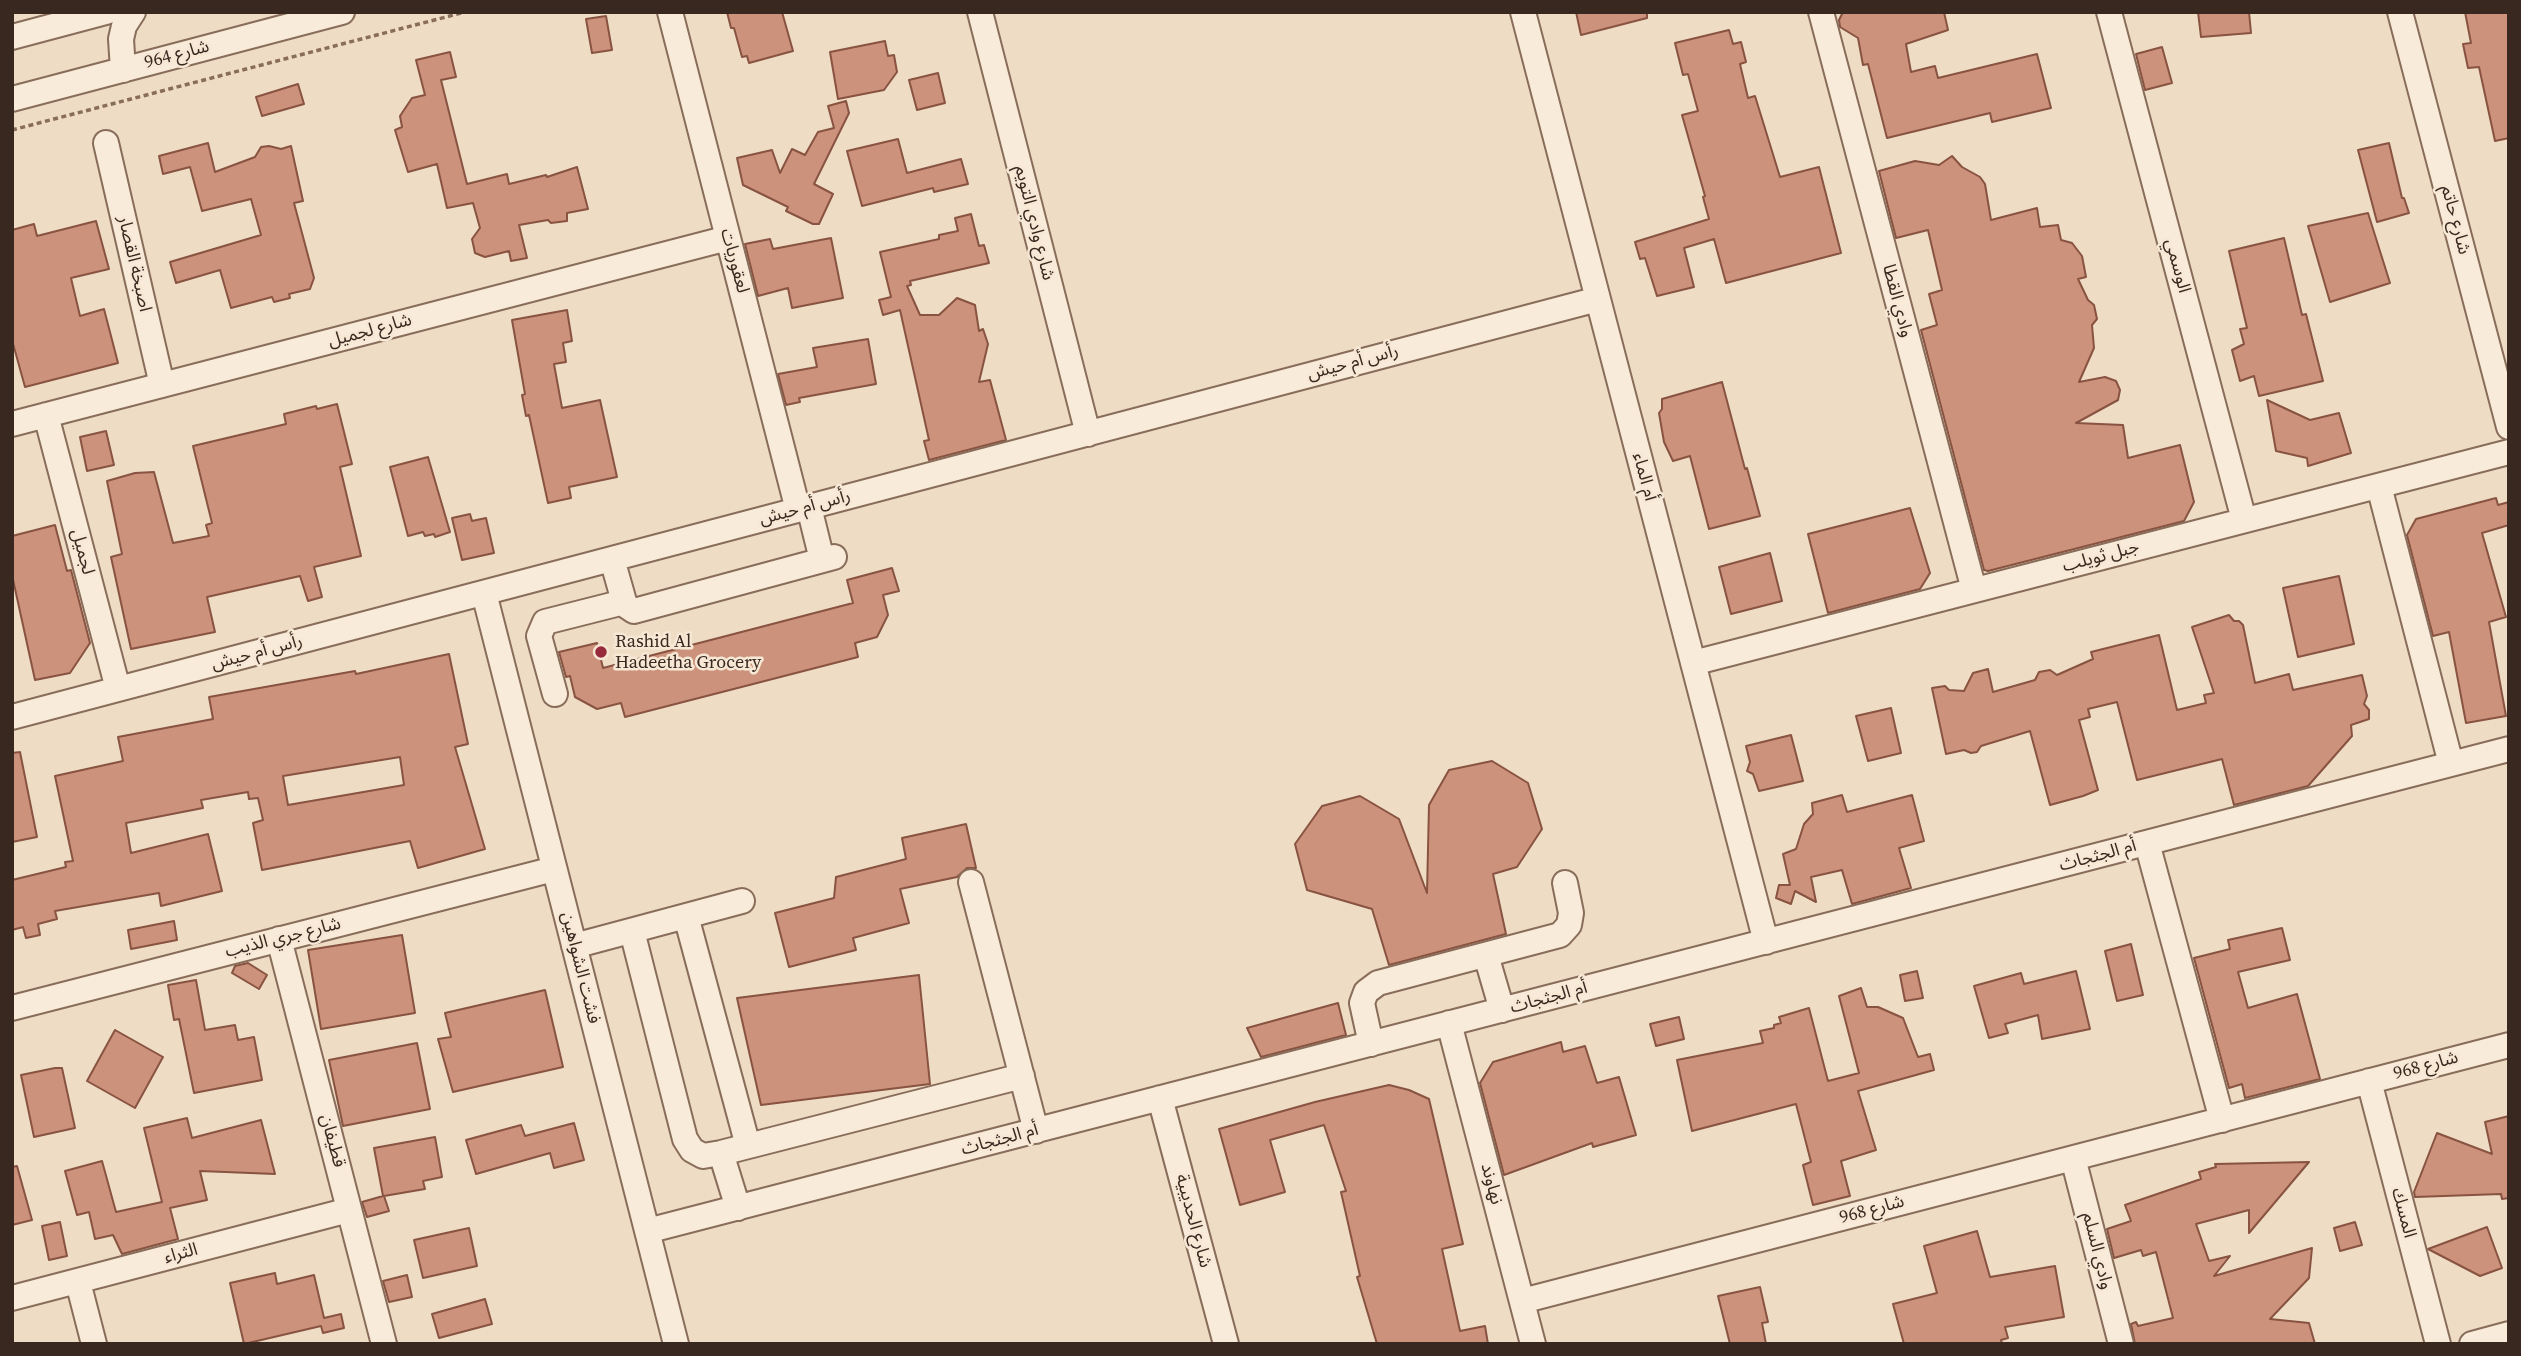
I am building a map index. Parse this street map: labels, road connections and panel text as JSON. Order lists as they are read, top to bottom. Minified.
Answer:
{"streets":{"street":["شارع 964","شارع حاتم","شارع وادي التويم","لعقوريات","اصبخة القصار","الوسمي","وادي القطا","شارع لجميل","رأس أم حيش","أم الماء","لجميل","جبل ثويلب","أم الجثجاث","شارع جري الذيب","فشت الشواهين","شارع 968","قطيفان","نهاوند","المسك","شارع الحديبية","وادي السلم","الثراء"]},"crossings":[["شارع وادي التويم","رأس أم حيش"],["لعقوريات","شارع لجميل"],["لعقوريات","رأس أم حيش"],["اصبخة القصار","شارع لجميل"],["الوسمي","جبل ثويلب"],["وادي القطا","جبل ثويلب"],["شارع لجميل","لجميل"],["رأس أم حيش","أم الماء"],["رأس أم حيش","لجميل"],["رأس أم حيش","فشت الشواهين"],["أم الماء","جبل ثويلب"],["أم الماء","أم الجثجاث"],["أم الجثجاث","فشت الشواهين"],["أم الجثجاث","نهاوند"],["أم الجثجاث","شارع الحديبية"],["شارع جري الذيب","فشت الشواهين"],["شارع جري الذيب","قطيفان"],["شارع 968","نهاوند"],["شارع 968","المسك"],["شارع 968","وادي السلم"],["قطيفان","الثراء"]],"places":["Rashid Al Hadeetha Grocery"]}
